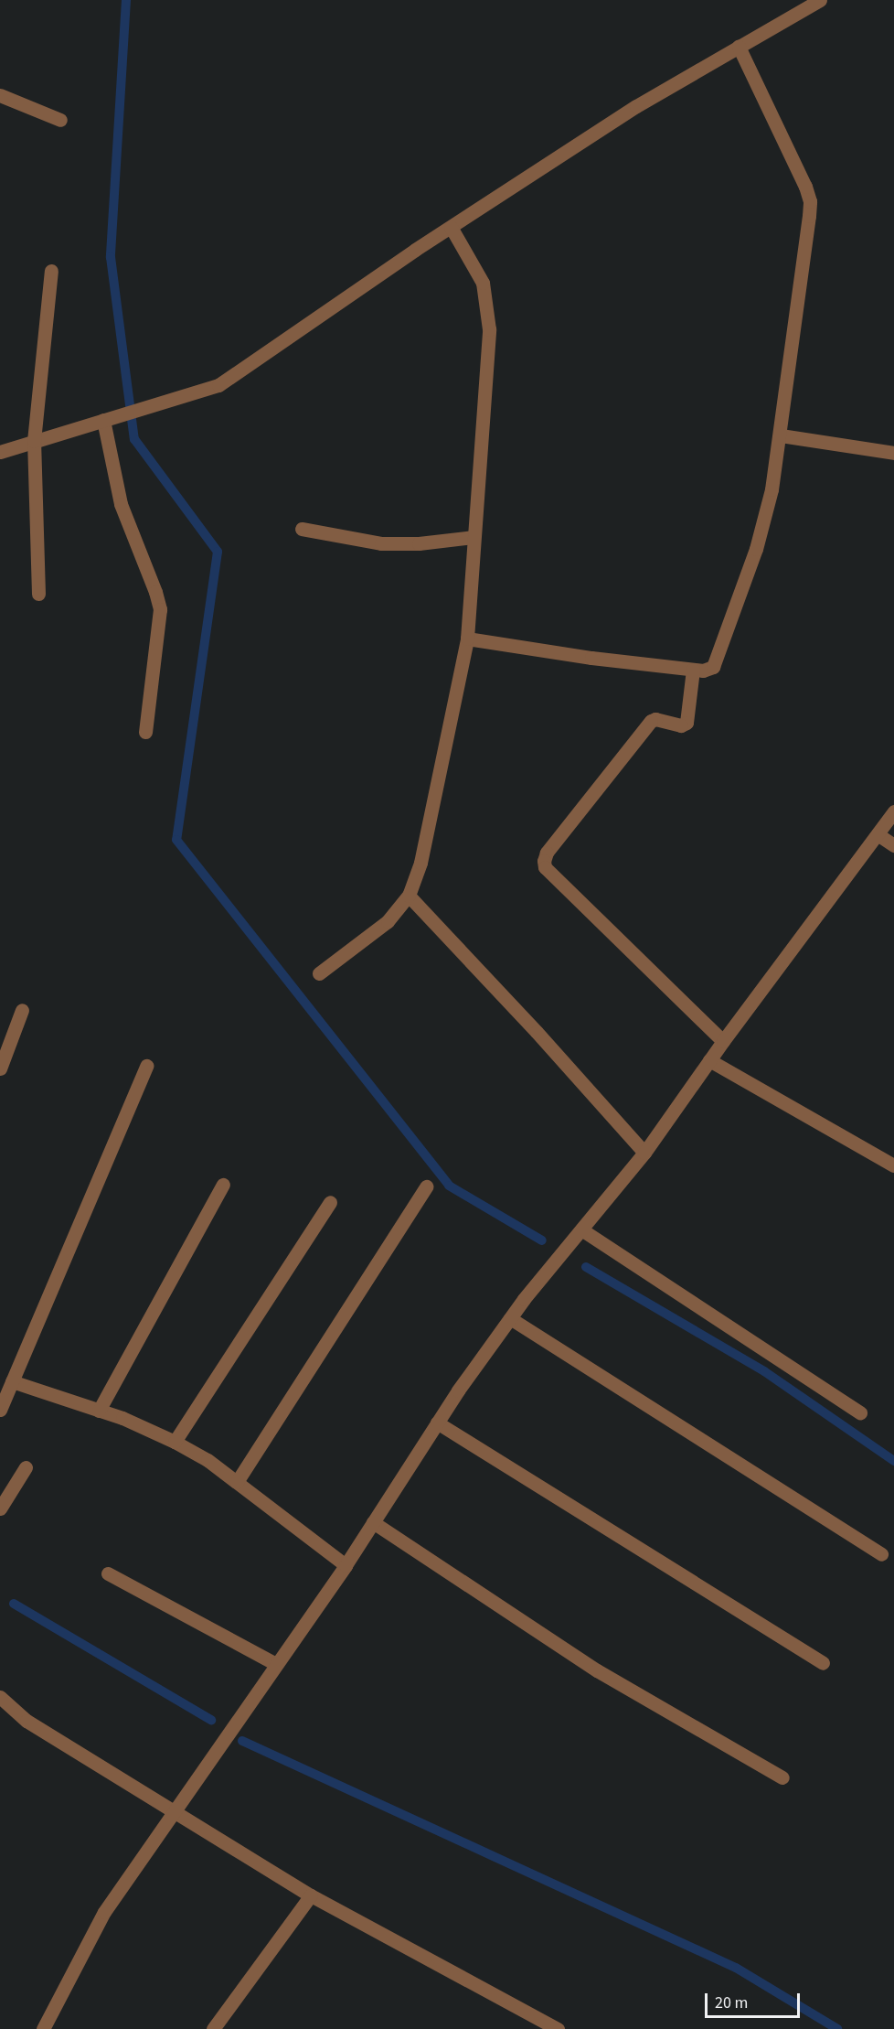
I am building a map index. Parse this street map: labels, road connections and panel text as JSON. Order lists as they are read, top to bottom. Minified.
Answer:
{"scale_bar":"20 m"}
